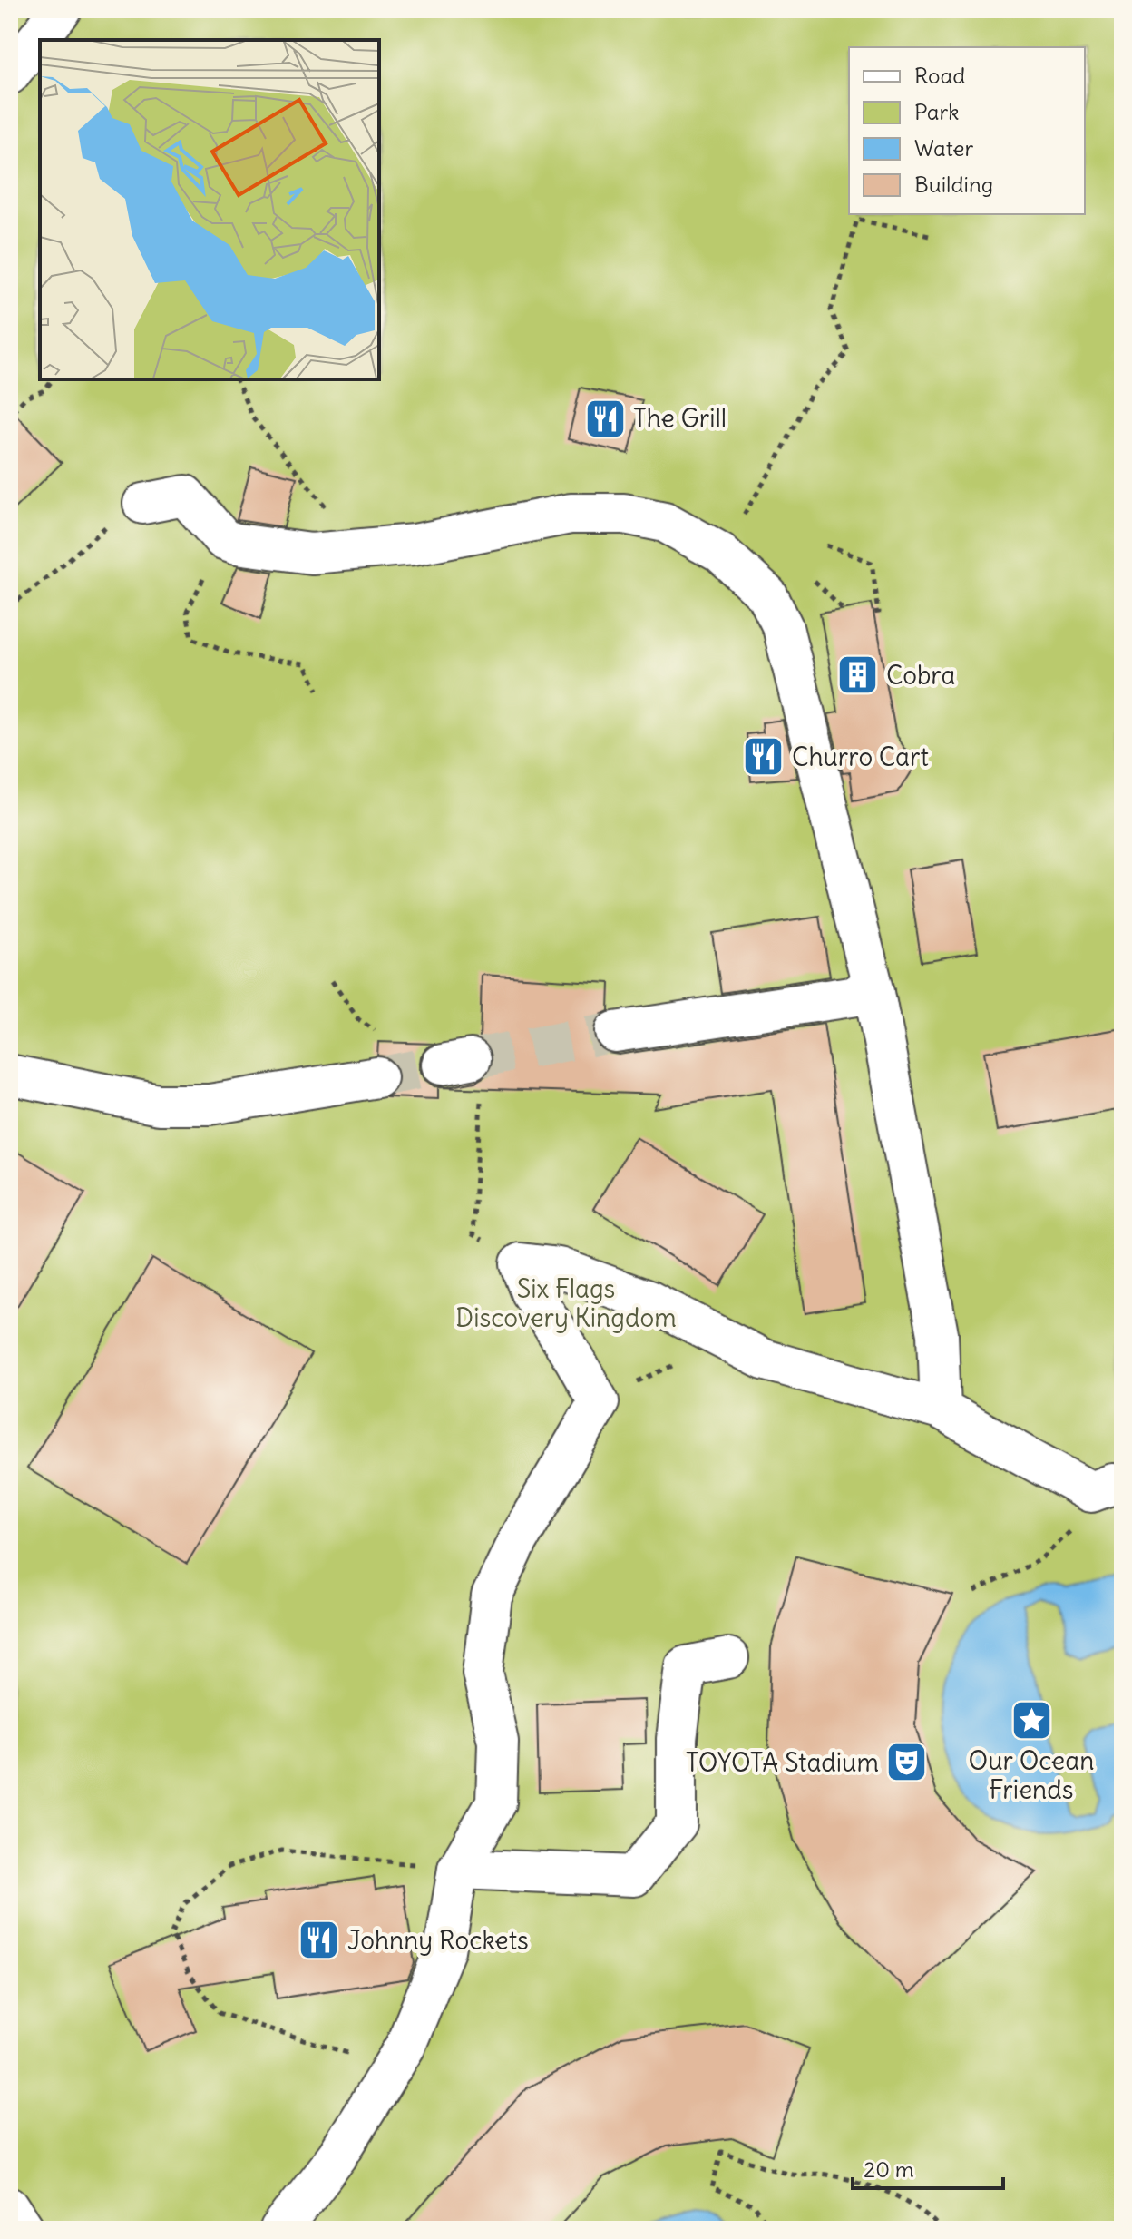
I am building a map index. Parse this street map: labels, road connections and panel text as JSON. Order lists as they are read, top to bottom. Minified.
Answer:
{"parks":["Six Flags Discovery Kingdom"],"places":{"restaurant":["The Grill","Churro Cart","Johnny Rockets"],"building":["Cobra"],"place":["Our Ocean Friends"],"theatre":["TOYOTA Stadium"]},"legend":["Road","Park","Water","Building"],"scale_bar":"20 m"}
